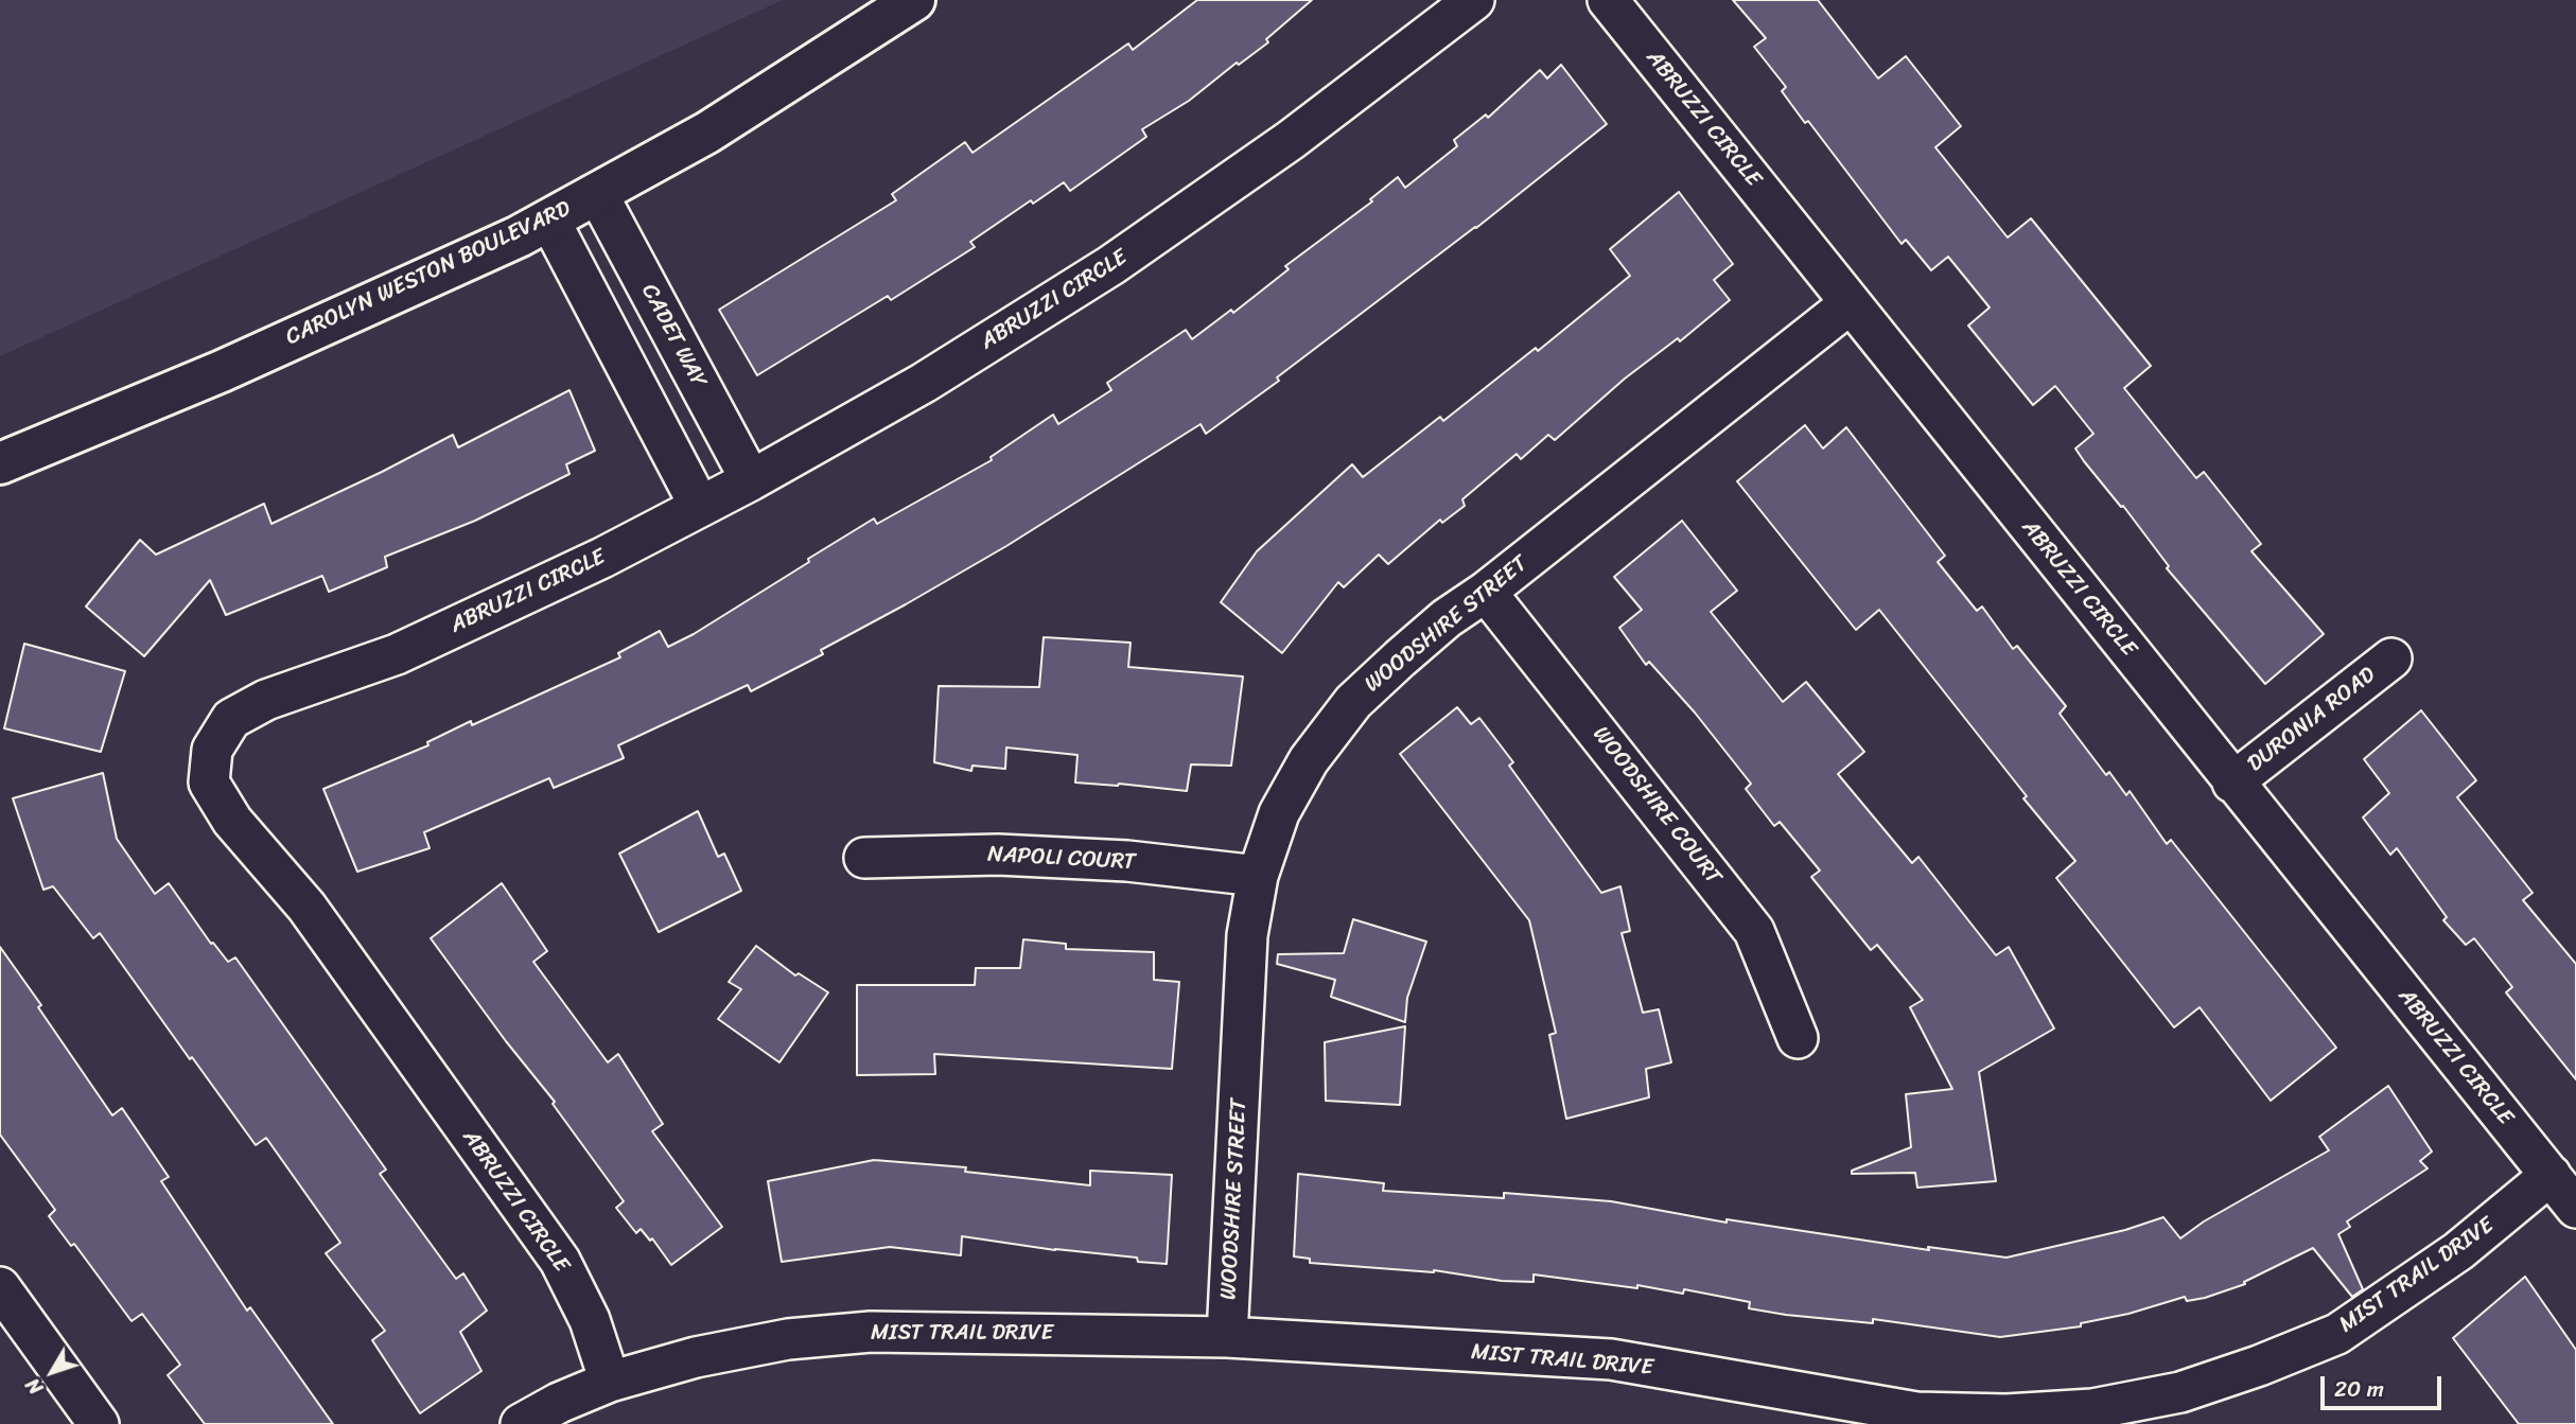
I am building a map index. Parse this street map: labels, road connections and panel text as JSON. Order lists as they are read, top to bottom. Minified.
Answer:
{"streets":{"street":["ABRUZZI CIRCLE","CAROLYN WESTON BOULEVARD","CADET WAY","WOODSHIRE STREET","DURONIA ROAD","WOODSHIRE COURT","NAPOLI COURT","MIST TRAIL DRIVE"]},"crossings":[["ABRUZZI CIRCLE","CADET WAY"],["ABRUZZI CIRCLE","WOODSHIRE STREET"],["ABRUZZI CIRCLE","DURONIA ROAD"],["ABRUZZI CIRCLE","MIST TRAIL DRIVE"],["CAROLYN WESTON BOULEVARD","CADET WAY"],["WOODSHIRE STREET","WOODSHIRE COURT"],["WOODSHIRE STREET","NAPOLI COURT"],["WOODSHIRE STREET","MIST TRAIL DRIVE"]],"scale_bar":"20 m","north":"bottom left"}
